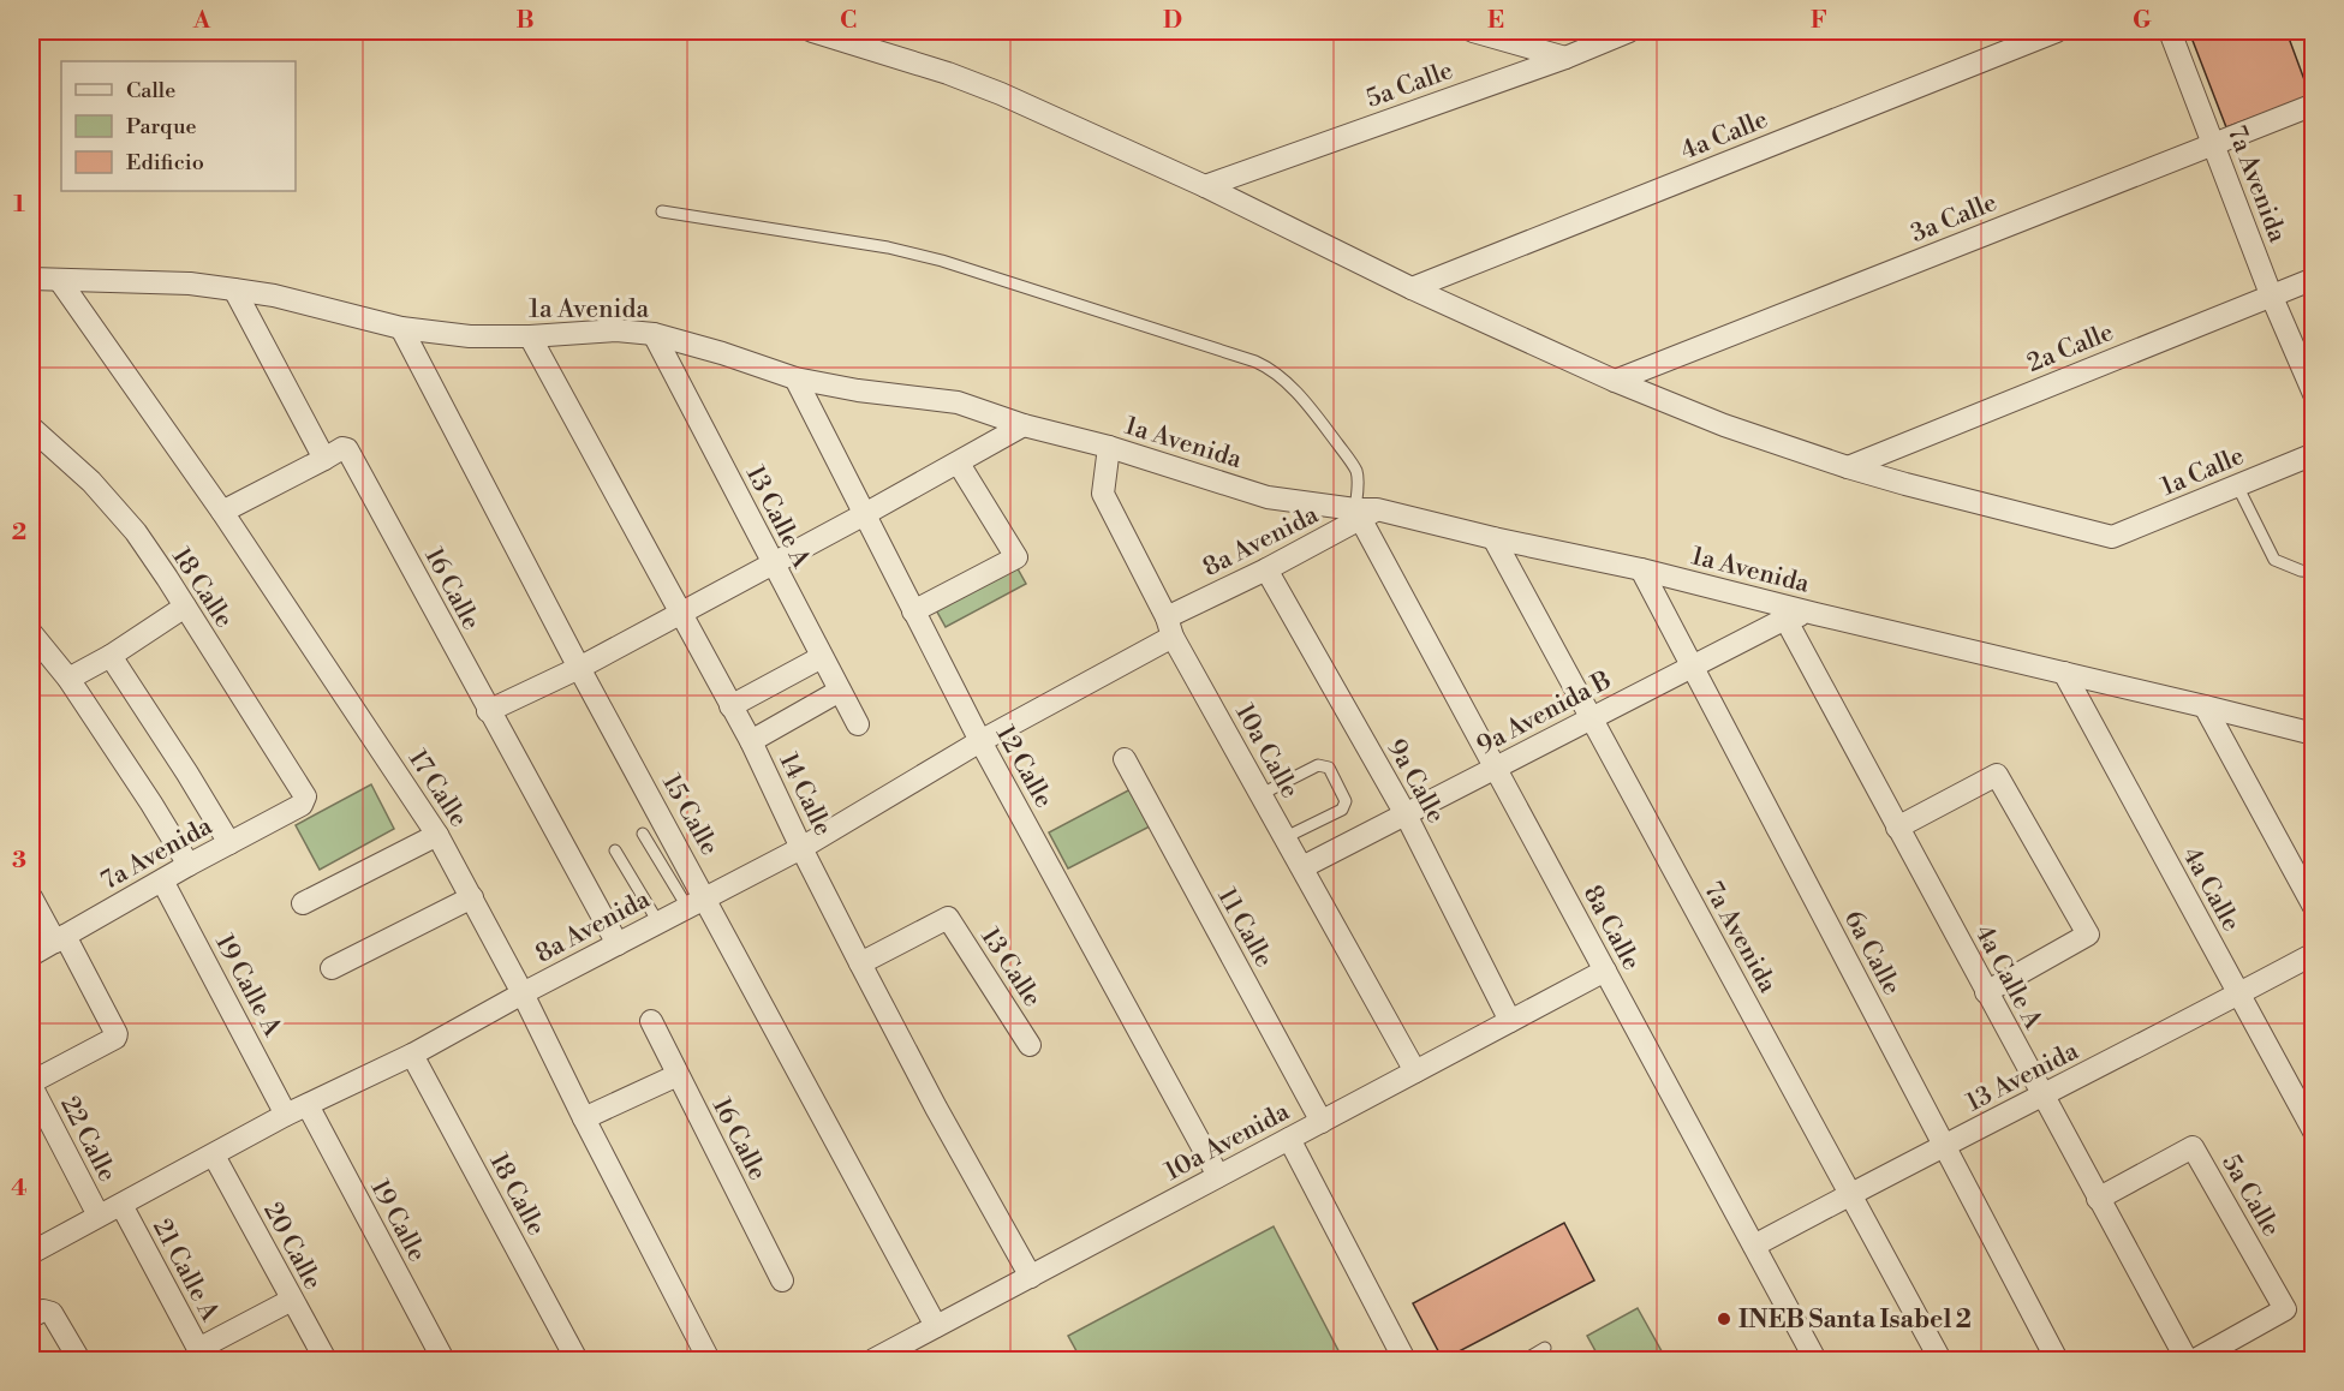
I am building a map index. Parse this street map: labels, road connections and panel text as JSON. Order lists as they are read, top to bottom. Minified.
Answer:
{"streets":{"street":["5a Calle","4a Calle","7a Avenida","3a Calle","1a Avenida","2a Calle","1a Calle","13 Calle A","8a Avenida","18 Calle","16 Calle","9a Avenida B","10a Calle","12 Calle","9a Calle","17 Calle","14 Calle","15 Calle","11 Calle","8a Calle","6a Calle","13 Calle","4a Calle A","19 Calle A","13 Avenida","22 Calle","10a Avenida","19 Calle","20 Calle","21 Calle A"]},"crossings":[["5a Calle","4a Calle A"],["4a Calle","1a Avenida"],["4a Calle","13 Avenida"],["7a Avenida","3a Calle"],["7a Avenida","1a Avenida"],["7a Avenida","2a Calle"],["7a Avenida","18 Calle"],["7a Avenida","9a Avenida B"],["7a Avenida","19 Calle A"],["7a Avenida","13 Avenida"],["1a Avenida","13 Calle A"],["1a Avenida","8a Avenida"],["1a Avenida","9a Avenida B"],["1a Avenida","10a Calle"],["1a Avenida","12 Calle"],["1a Avenida","17 Calle"],["1a Avenida","14 Calle"],["1a Avenida","15 Calle"],["1a Avenida","8a Calle"],["1a Avenida","6a Calle"],["2a Calle","1a Calle"],["8a Avenida","18 Calle"],["8a Avenida","16 Calle"],["8a Avenida","10a Calle"],["8a Avenida","12 Calle"],["8a Avenida","9a Calle"],["8a Avenida","17 Calle"],["8a Avenida","14 Calle"],["8a Avenida","15 Calle"],["8a Avenida","8a Calle"],["8a Avenida","19 Calle A"],["8a Avenida","22 Calle"],["8a Avenida","19 Calle"],["8a Avenida","20 Calle"],["8a Avenida","21 Calle A"],["9a Avenida B","10a Calle"],["9a Avenida B","9a Calle"],["9a Avenida B","8a Calle"],["9a Avenida B","6a Calle"],["9a Avenida B","4a Calle A"],["10a Calle","10a Avenida"],["12 Calle","10a Avenida"],["9a Calle","10a Avenida"],["14 Calle","13 Calle"],["14 Calle","10a Avenida"],["15 Calle","10a Avenida"],["11 Calle","10a Avenida"],["8a Calle","13 Avenida"],["8a Calle","10a Avenida"],["6a Calle","13 Avenida"],["4a Calle A","13 Avenida"]],"places":["INEB Santa Isabel 2"],"legend":["Calle","Parque","Edificio"],"grid":{"columns":["A","B","C","D","E","F","G"],"rows":["1","2","3","4"]}}
